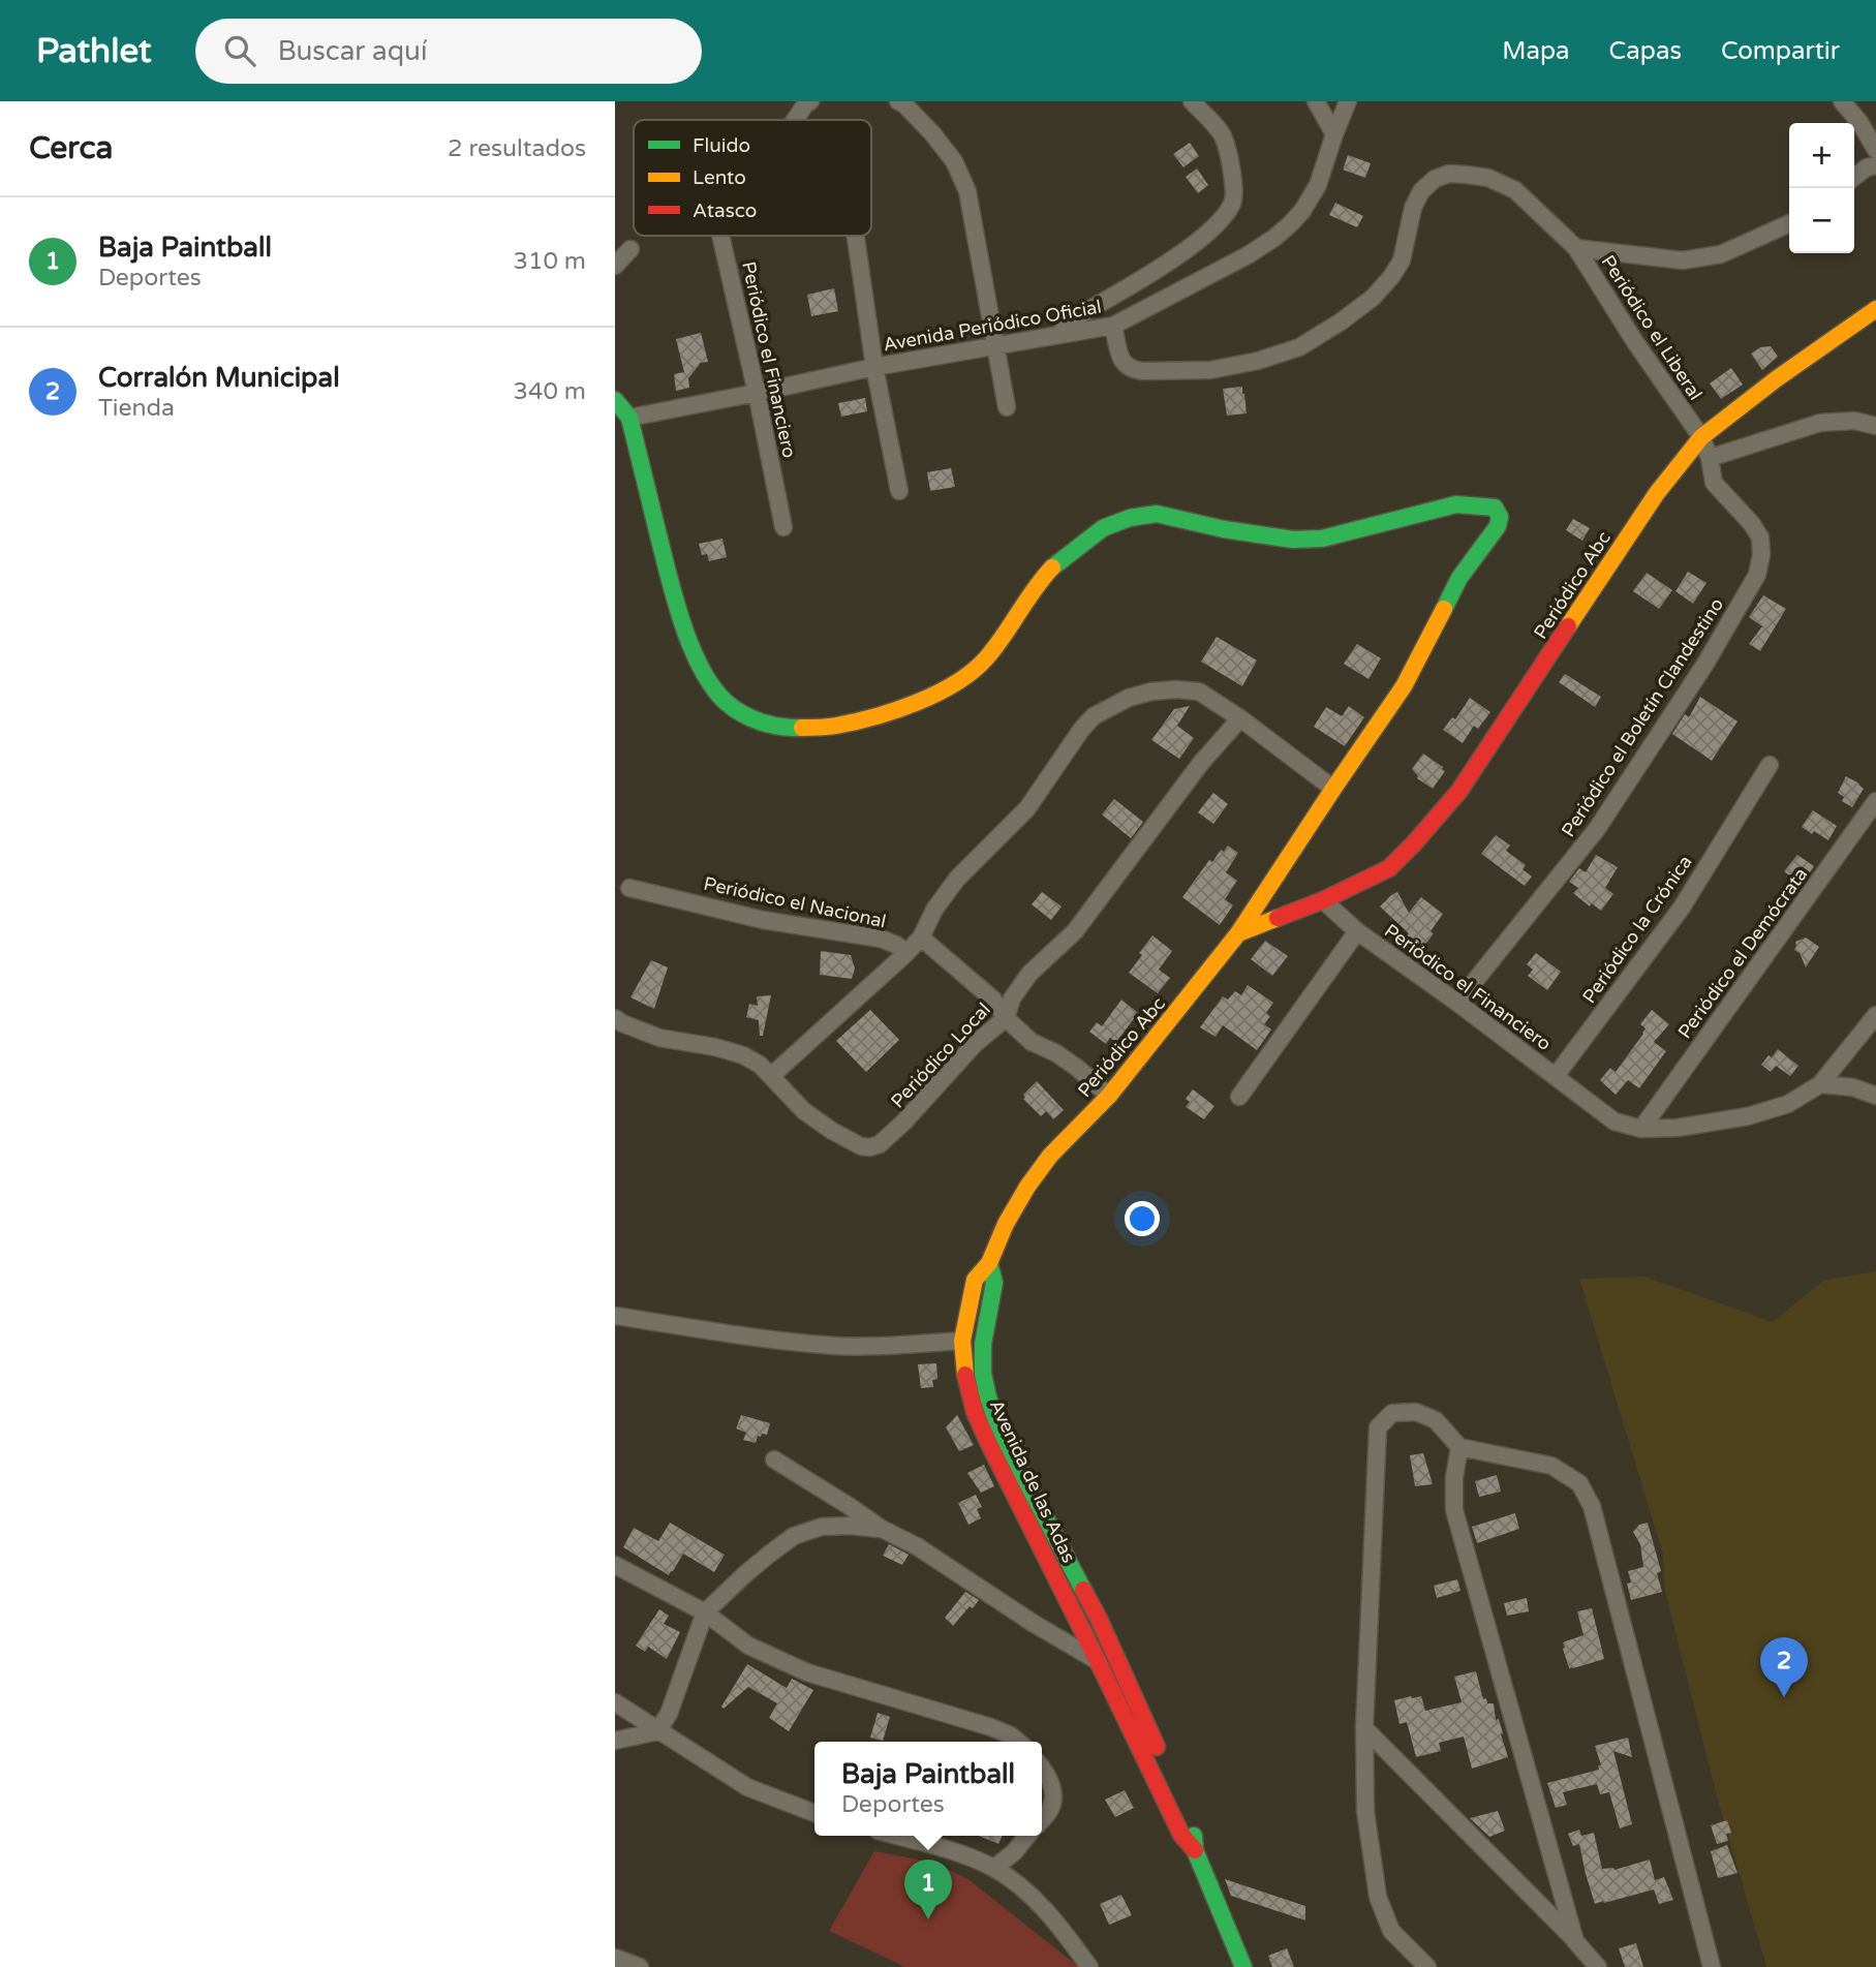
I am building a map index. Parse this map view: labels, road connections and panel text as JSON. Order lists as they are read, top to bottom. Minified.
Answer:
{"streets":{"street":["Avenida Periódico Oficial","Periódico el Liberal","Periódico el Financiero","Periódico Abc","Periódico el Boletín Clandestino","Periódico el Nacional","Periódico la Crónica","Periódico el Demócrata","Periódico Local","Avenida de las Adas"]},"crossings":[["Avenida Periódico Oficial","Periódico el Financiero"],["Periódico el Liberal","Periódico Abc"],["Periódico el Liberal","Periódico el Boletín Clandestino"],["Periódico el Financiero","Periódico el Boletín Clandestino"],["Periódico el Financiero","Periódico la Crónica"],["Periódico el Financiero","Periódico el Demócrata"],["Periódico Abc","Periódico el Boletín Clandestino"],["Periódico Abc","Avenida de las Adas"]],"legend":["Fluido","Lento","Atasco"],"page":{"header":"Pathlet","search":"Buscar aquí","nav":["Mapa","Capas","Compartir"],"heading":["Cerca","2 resultados"],"map_buttons":["+","−"],"list":[{"mark":"1","name":"Baja Paintball","note":"Deportes","value":"310 m"},{"mark":"2","name":"Corralón Municipal","note":"Tienda","value":"340 m"}],"pins":["2","1"],"popup":["Baja Paintball","Deportes"]}}
